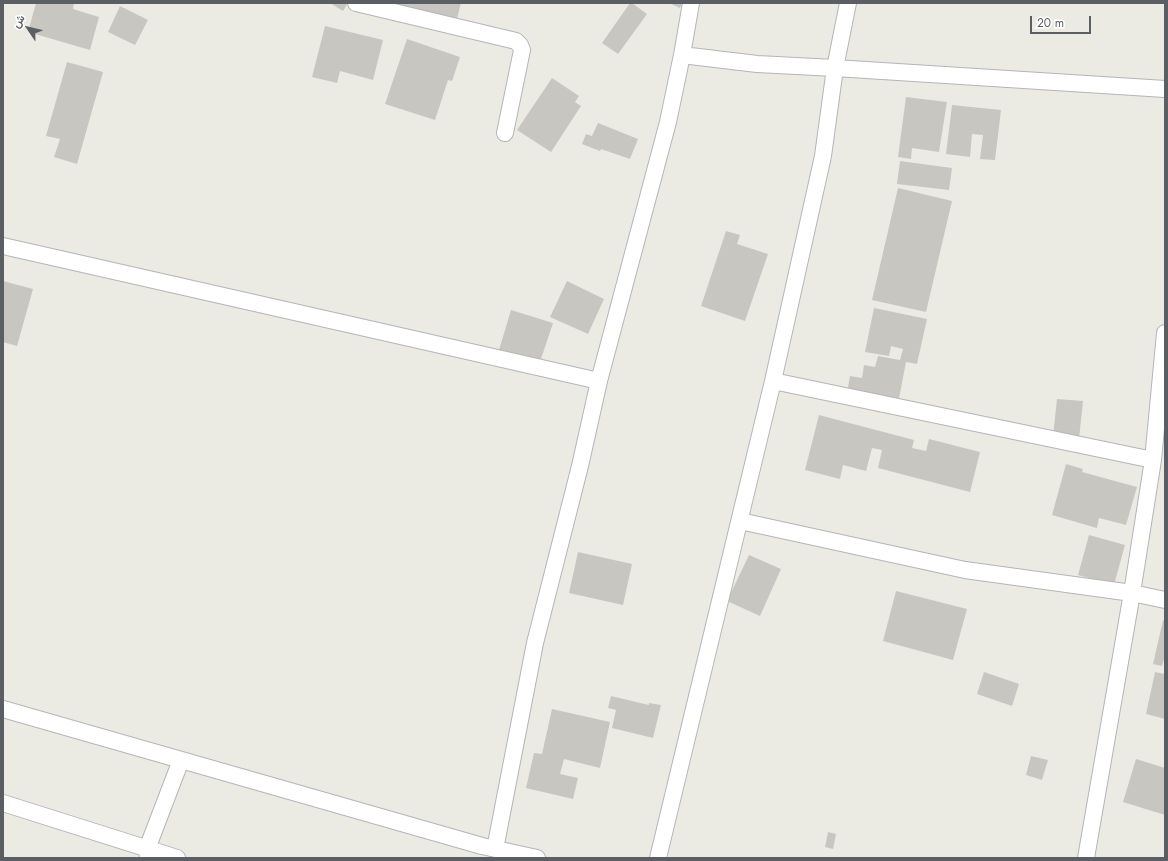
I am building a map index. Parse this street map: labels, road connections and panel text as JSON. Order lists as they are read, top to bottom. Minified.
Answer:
{"scale_bar":"20 m","north":"top left"}
